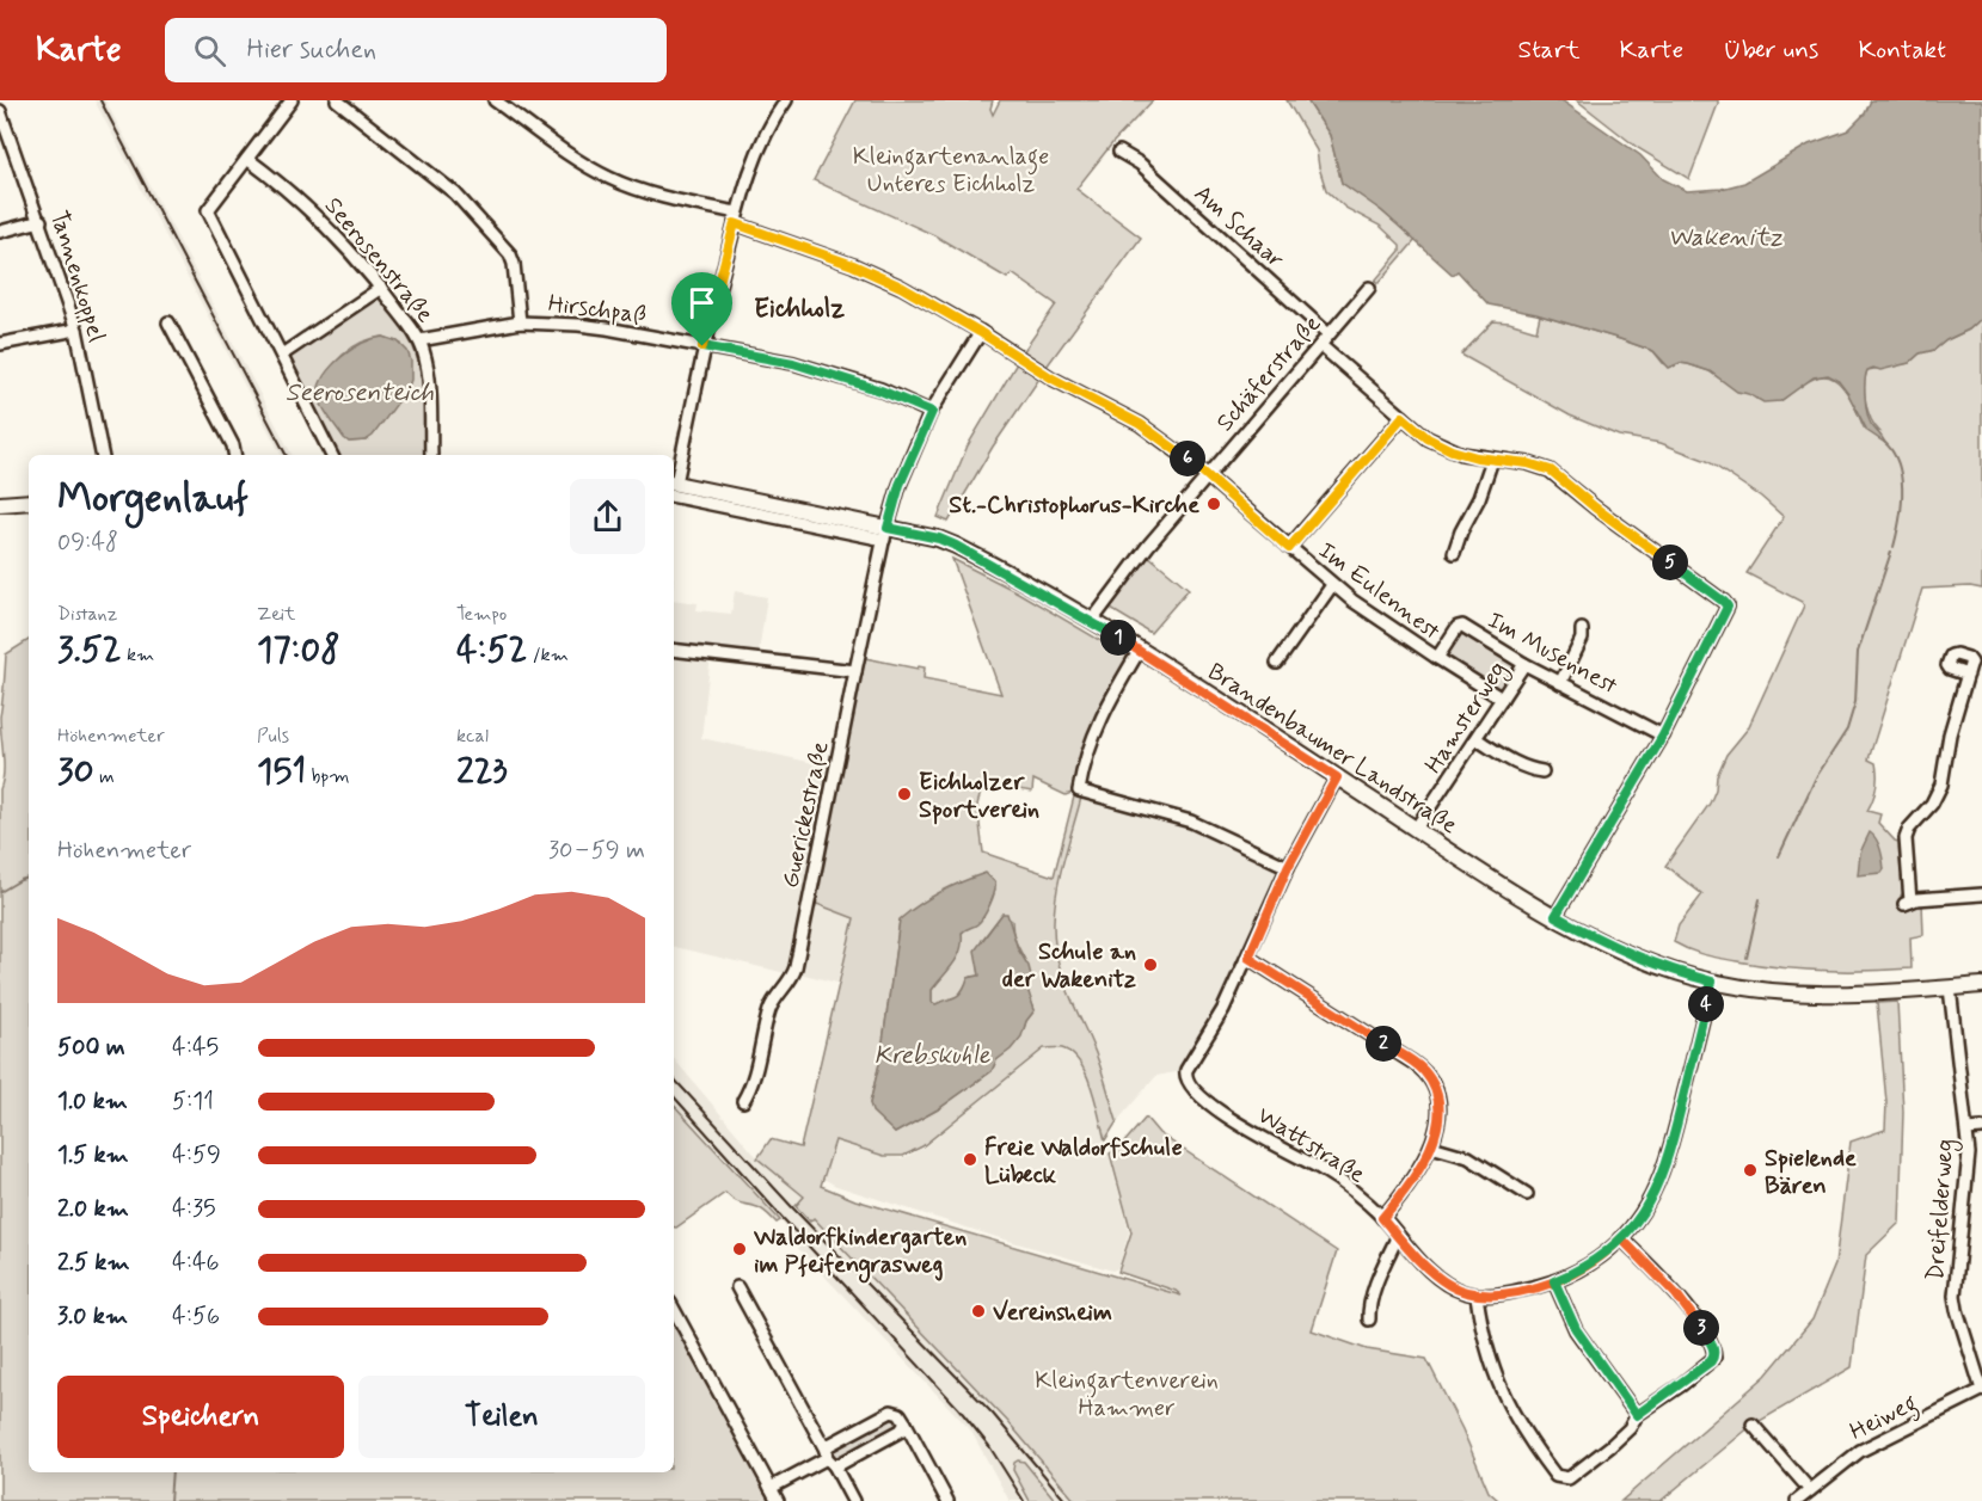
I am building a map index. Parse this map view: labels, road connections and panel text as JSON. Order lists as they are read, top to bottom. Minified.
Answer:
{"streets":{"main road":["Brandenbaumer Landstraße"],"street":["Am Schaar","Seerosenstraße","Tannenkoppel","Hirschpaß","Schäferstraße","Im Eulennest","Im Musennest","Hamsterweg","Guerickestraße","Wattstraße","Dreifelderweg","Heiweg"]},"crossings":[["Am Schaar","Schäferstraße"],["Seerosenstraße","Hirschpaß"],["Hirschpaß","Guerickestraße"],["Schäferstraße","Im Eulennest"],["Schäferstraße","Brandenbaumer Landstraße"],["Im Eulennest","Im Musennest"],["Im Eulennest","Hamsterweg"],["Im Eulennest","Guerickestraße"],["Im Musennest","Hamsterweg"],["Hamsterweg","Brandenbaumer Landstraße"],["Brandenbaumer Landstraße","Guerickestraße"],["Brandenbaumer Landstraße","Wattstraße"],["Brandenbaumer Landstraße","Dreifelderweg"],["Dreifelderweg","Heiweg"]],"districts":["Eichholz"],"water":["Wakenitz","Seerosenteich","Krebskuhle"],"parks":["Kleingartenanlage Unteres Eichholz","Kleingartenverein Hammer"],"places":["St.-Christophorus-Kirche","Eichholzer Sportverein","Schule an der Wakenitz","Freie Waldorfschule Lübeck","Spielende Bären","Waldorfkindergarten im Pfeifengrasweg","Vereinsheim"],"page":{"header":"Karte","search":"Hier suchen","nav":["Start","Karte","Über uns","Kontakt"],"pins":["6","5","1","4","2","3"],"heading":["Morgenlauf","09:48"],"stats":[["Distanz","3.52 km"],["Zeit","17:08"],["Tempo","4:52 /km"],["Höhenmeter","30 m"],["Puls","151 bpm"],["kcal","223"]],"chart":["Höhenmeter","30–59 m"],"list":[{"name":"500 m","note":"4:45"},{"name":"1.0 km","note":"5:11"},{"name":"1.5 km","note":"4:59"},{"name":"2.0 km","note":"4:35"},{"name":"2.5 km","note":"4:46"},{"name":"3.0 km","note":"4:56"}],"buttons":["Speichern","Teilen"]}}
